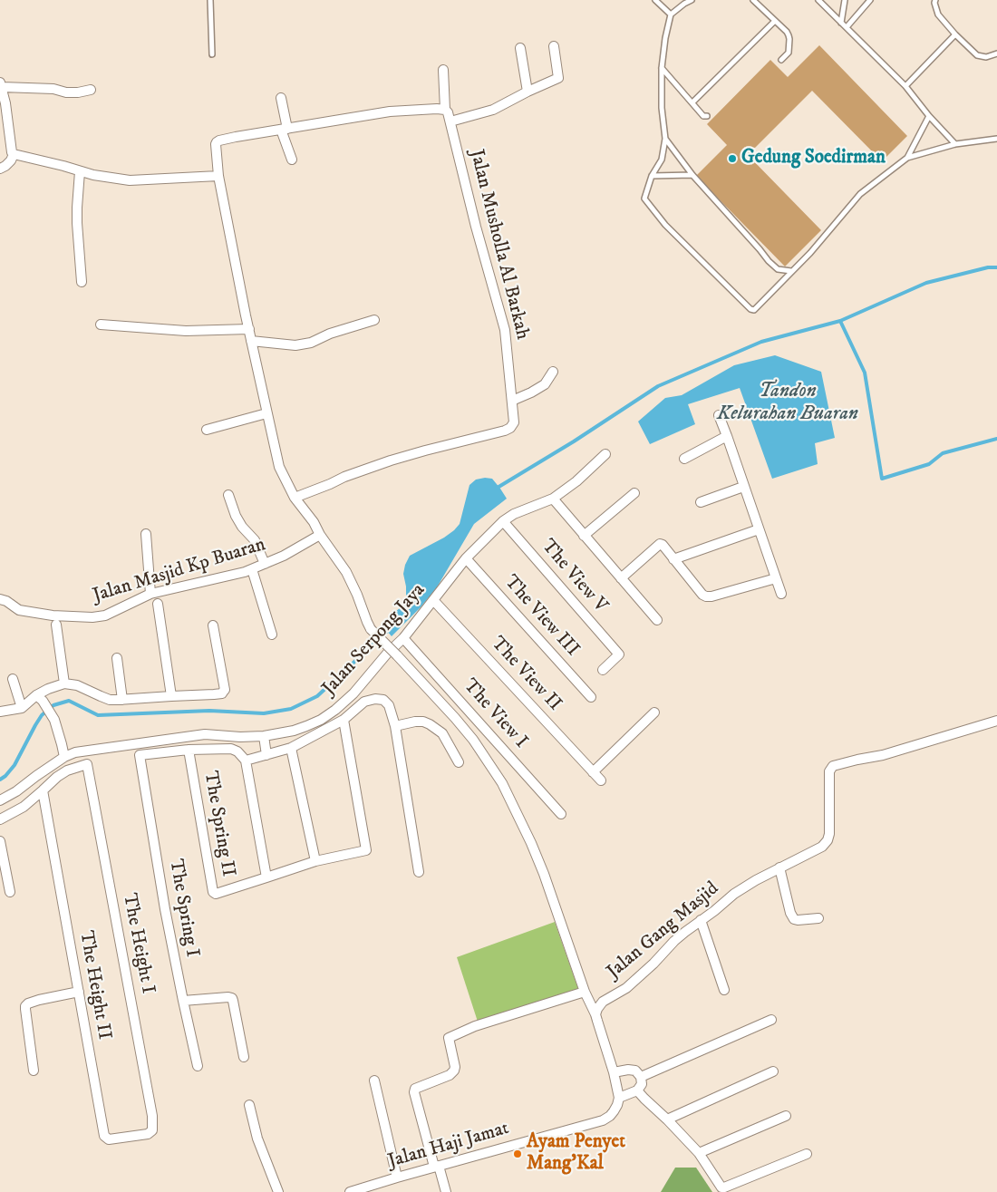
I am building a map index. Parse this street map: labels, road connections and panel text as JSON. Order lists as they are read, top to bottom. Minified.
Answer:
{"streets":{"street":["Jalan Musholla Al Barkah","Jalan Masjid Kp Buaran","The View V","The View III","Jalan Serpong Jaya","The View II","The View I","The Spring II","The Spring I","Jalan Gang Masjid","The Height I","The Height II","Jalan Haji Jamat"]},"crossings":[["The View V","Jalan Serpong Jaya"],["The View III","Jalan Serpong Jaya"],["Jalan Serpong Jaya","The View II"],["Jalan Serpong Jaya","The View I"],["The Spring II","The Spring I"],["The Height I","The Height II"]],"water":["Tandon Kelurahan Buaran"],"places":["Gedung Soedirman","Ayam Penyet Mang'Kal"]}
